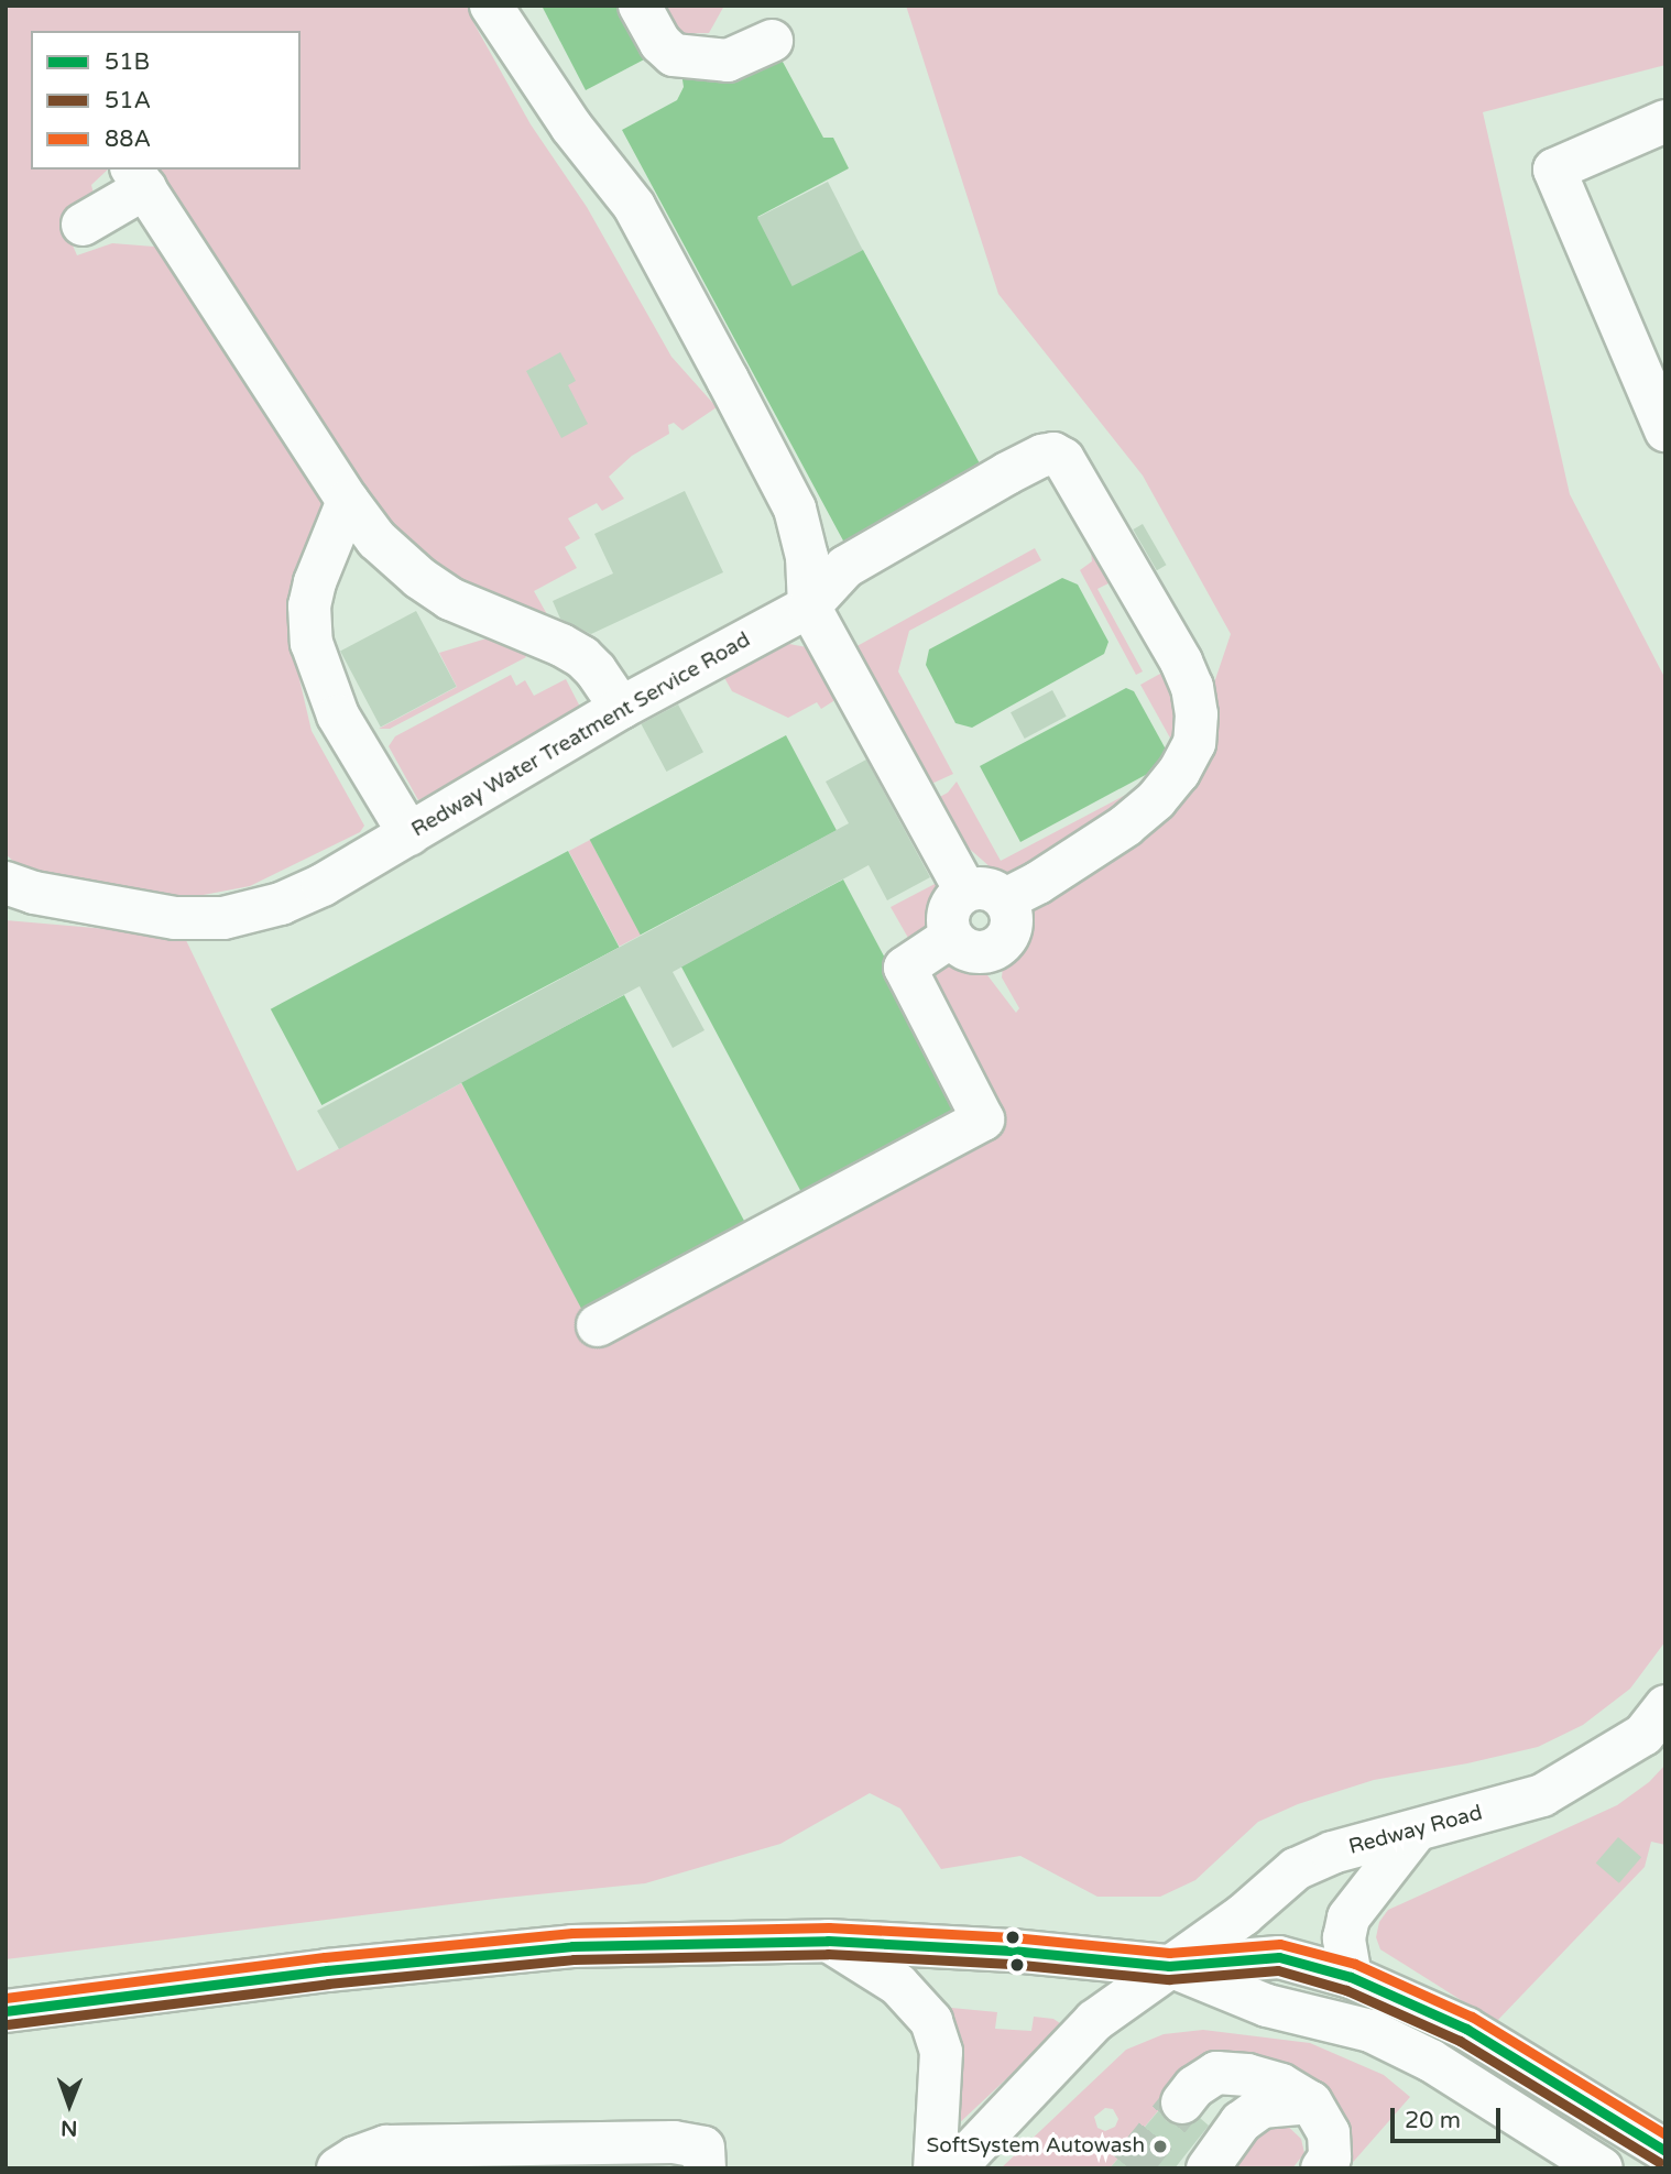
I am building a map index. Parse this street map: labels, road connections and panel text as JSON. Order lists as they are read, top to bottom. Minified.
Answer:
{"streets":{"main road":["Redway Water Treatment Service Road","Redway Road"]},"places":["SoftSystem Autowash"],"lines":["transit line 88A","transit line 51B","transit line 51A"],"legend":["51B","51A","88A"],"scale_bar":"20 m","north":"bottom"}
